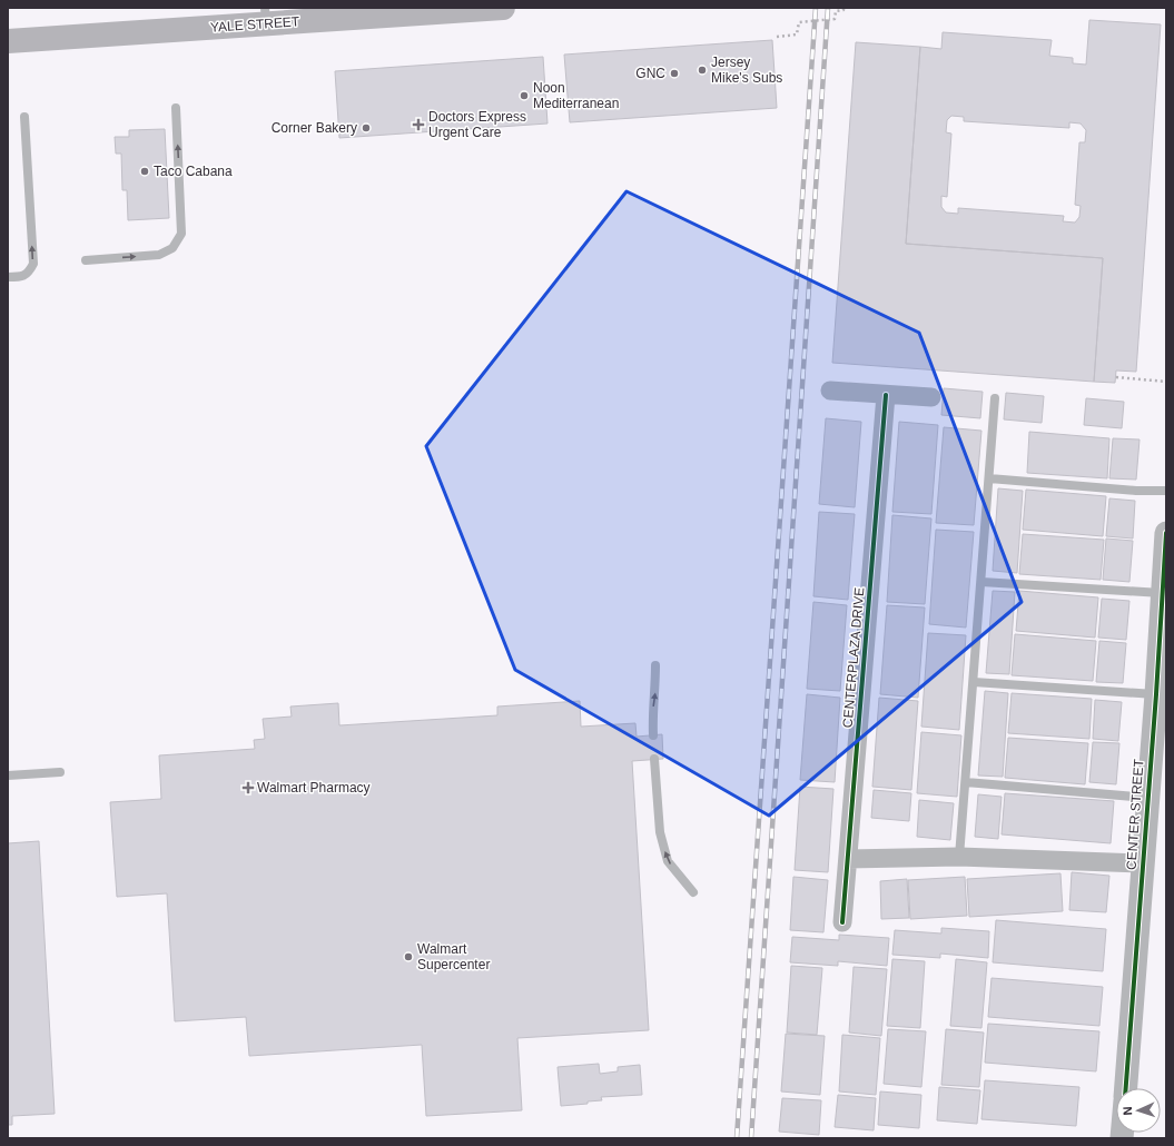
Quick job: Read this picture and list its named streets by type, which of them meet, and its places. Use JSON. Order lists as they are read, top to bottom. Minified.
{"streets":{"main road":["YALE STREET"],"street":["CENTERPLAZA DRIVE","CENTER STREET"]},"places":{"other":["Jersey Mike's Subs","GNC","Noon Mediterranean","Corner Bakery","Taco Cabana","Walmart Supercenter"],"health":["Doctors Express Urgent Care","Walmart Pharmacy"]},"north":"left"}
